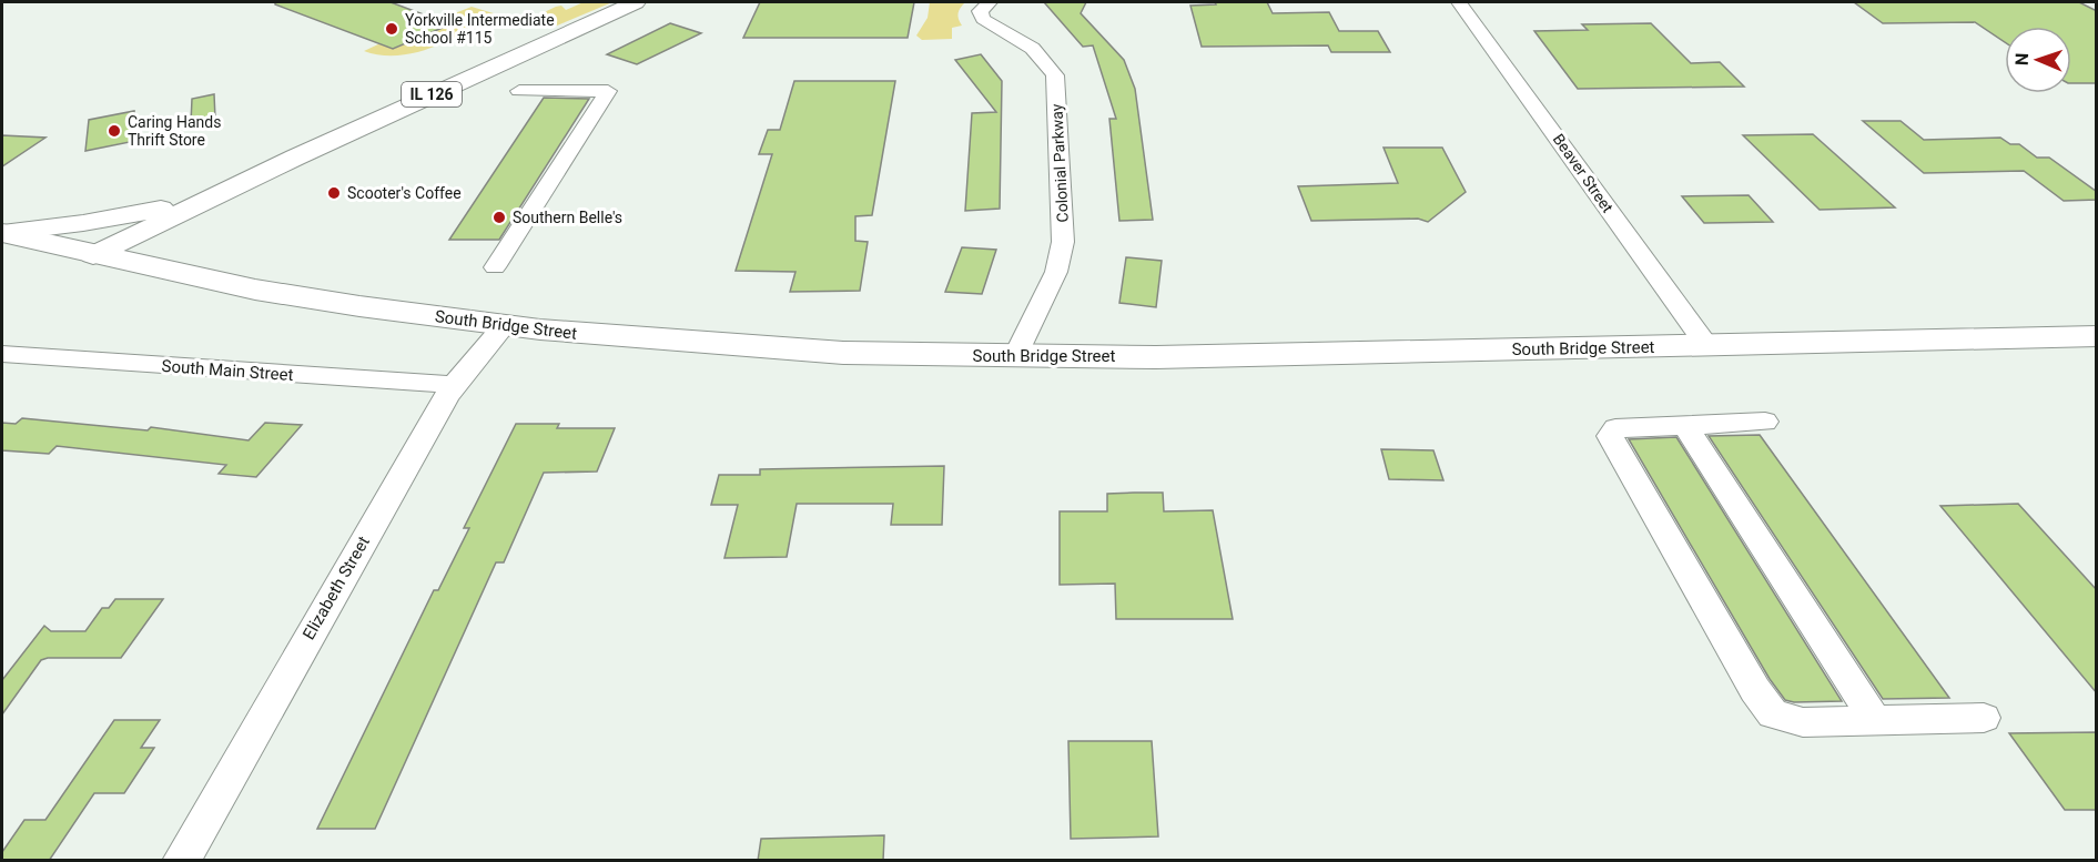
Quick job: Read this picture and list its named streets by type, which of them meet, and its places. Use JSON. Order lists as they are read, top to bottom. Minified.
{"streets":{"highway":["South Bridge Street"],"main road":["IL 126"],"street":["Colonial Parkway","Beaver Street","South Main Street","Elizabeth Street"]},"crossings":[["Colonial Parkway","South Bridge Street"],["Beaver Street","South Bridge Street"],["South Bridge Street","Elizabeth Street"],["South Main Street","Elizabeth Street"]],"places":["Yorkville Intermediate School #115","Caring Hands Thrift Store","Scooter's Coffee","Southern Belle's"],"north":"left"}
